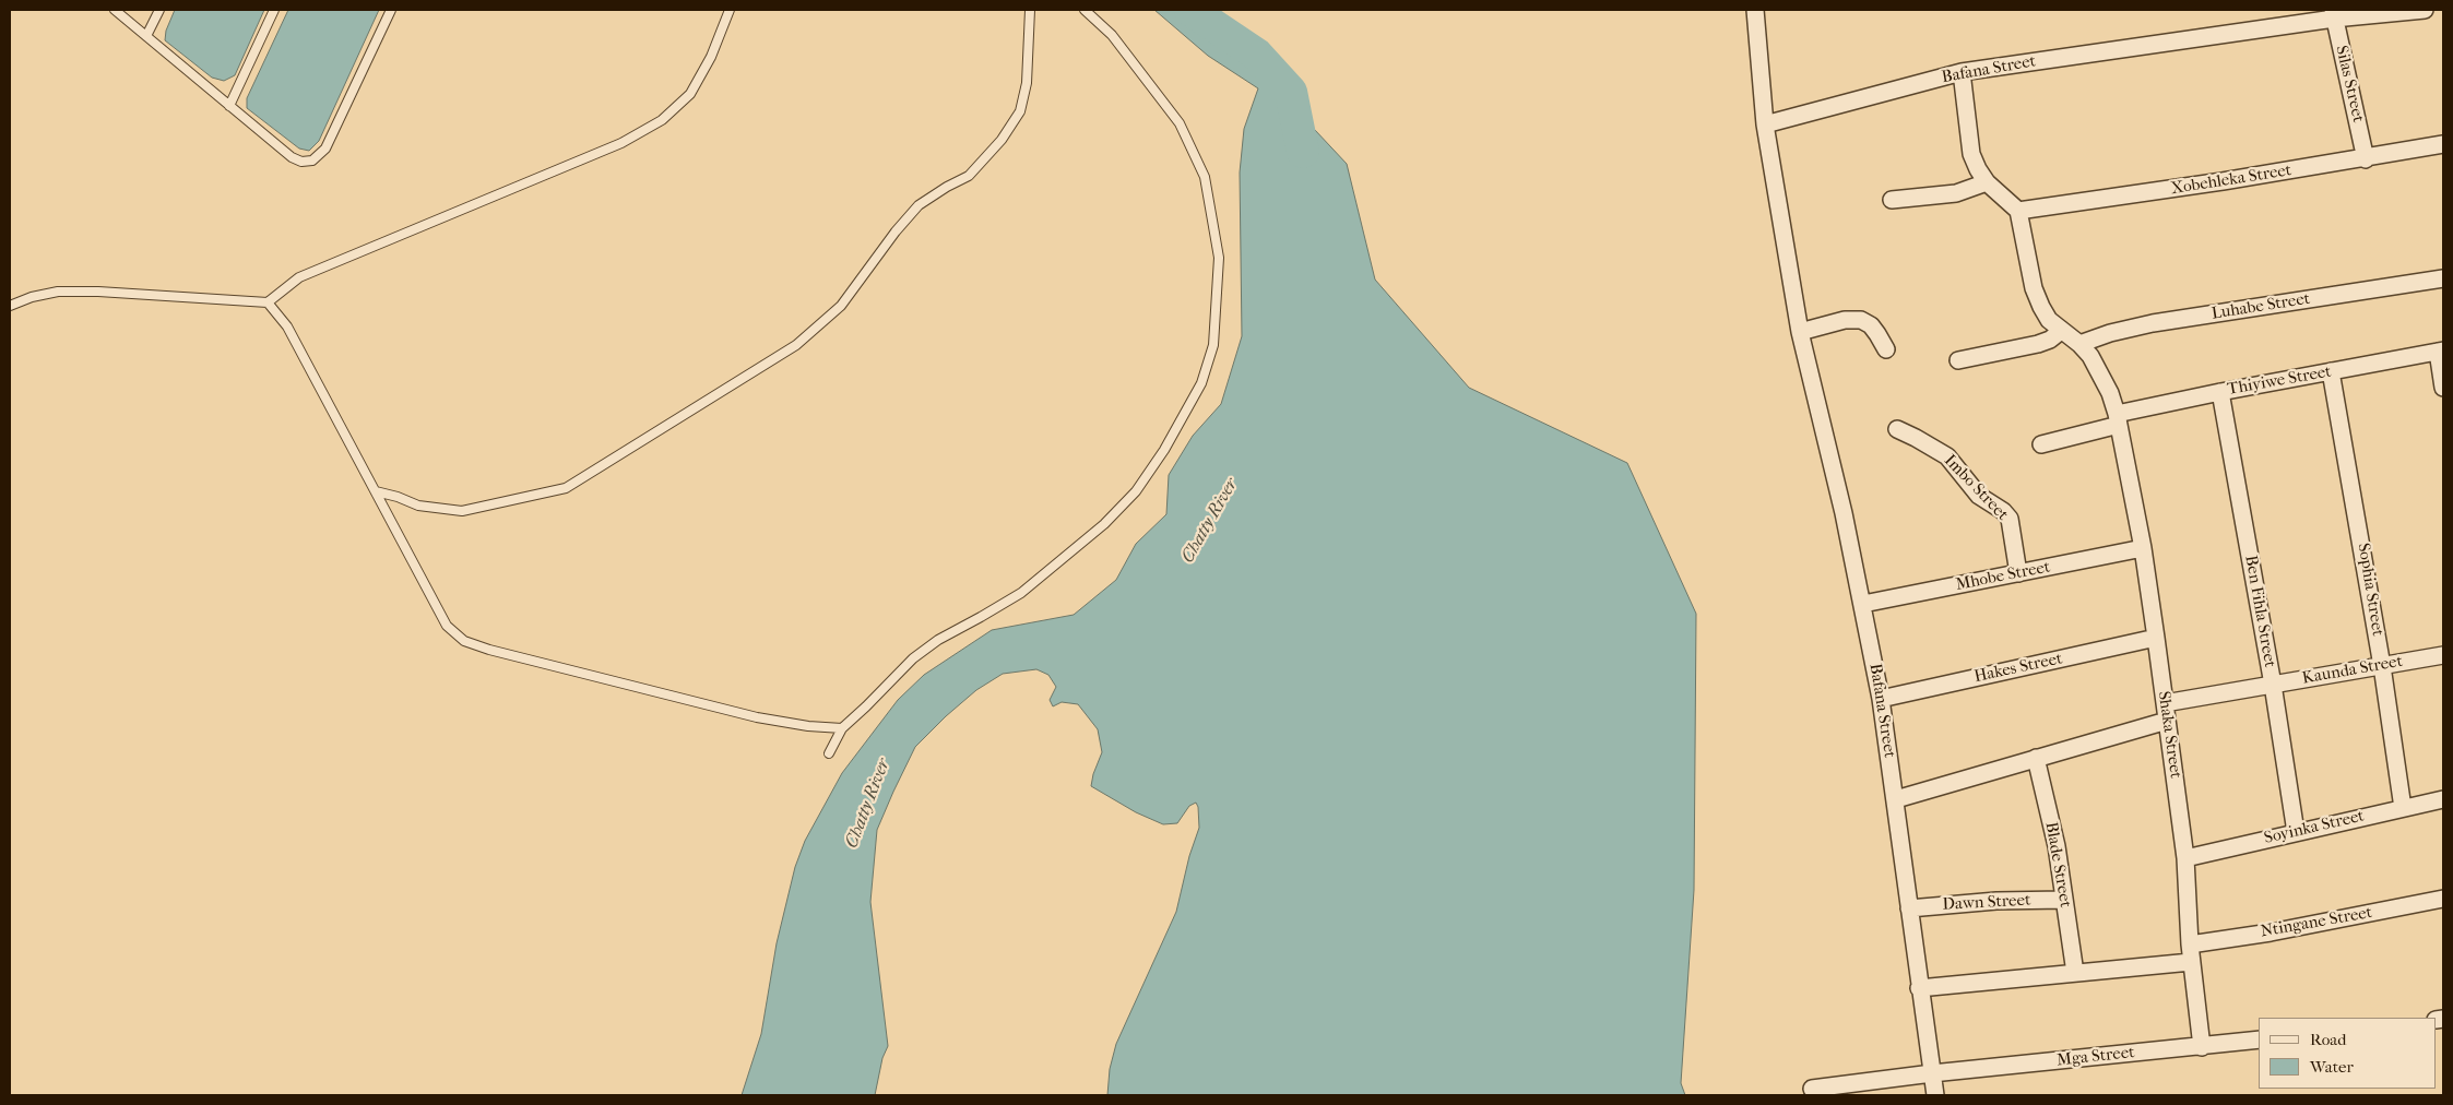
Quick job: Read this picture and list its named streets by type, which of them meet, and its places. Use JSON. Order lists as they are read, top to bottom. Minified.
{"streets":{"street":["Bafana Street","Silas Street","Xobehleka Street","Luhabe Street","Thiyiwe Street","Imbo Street","Mhobe Street","Sophia Street","Ben Fihla Street","Hakes Street","Kaunda Street","Shaka Street","Soyinka Street","Blade Street","Dawn Street","Ntingane Street","Mga Street"]},"crossings":[["Bafana Street","Silas Street"],["Bafana Street","Mhobe Street"],["Bafana Street","Hakes Street"],["Bafana Street","Dawn Street"],["Bafana Street","Mga Street"],["Silas Street","Xobehleka Street"],["Xobehleka Street","Shaka Street"],["Luhabe Street","Shaka Street"],["Thiyiwe Street","Sophia Street"],["Thiyiwe Street","Ben Fihla Street"],["Thiyiwe Street","Shaka Street"],["Imbo Street","Mhobe Street"],["Mhobe Street","Shaka Street"],["Sophia Street","Kaunda Street"],["Sophia Street","Soyinka Street"],["Ben Fihla Street","Kaunda Street"],["Ben Fihla Street","Soyinka Street"],["Hakes Street","Shaka Street"],["Kaunda Street","Shaka Street"],["Shaka Street","Soyinka Street"],["Shaka Street","Ntingane Street"],["Shaka Street","Mga Street"],["Blade Street","Dawn Street"]],"water":["Chatty River"],"legend":["Road","Water"]}
